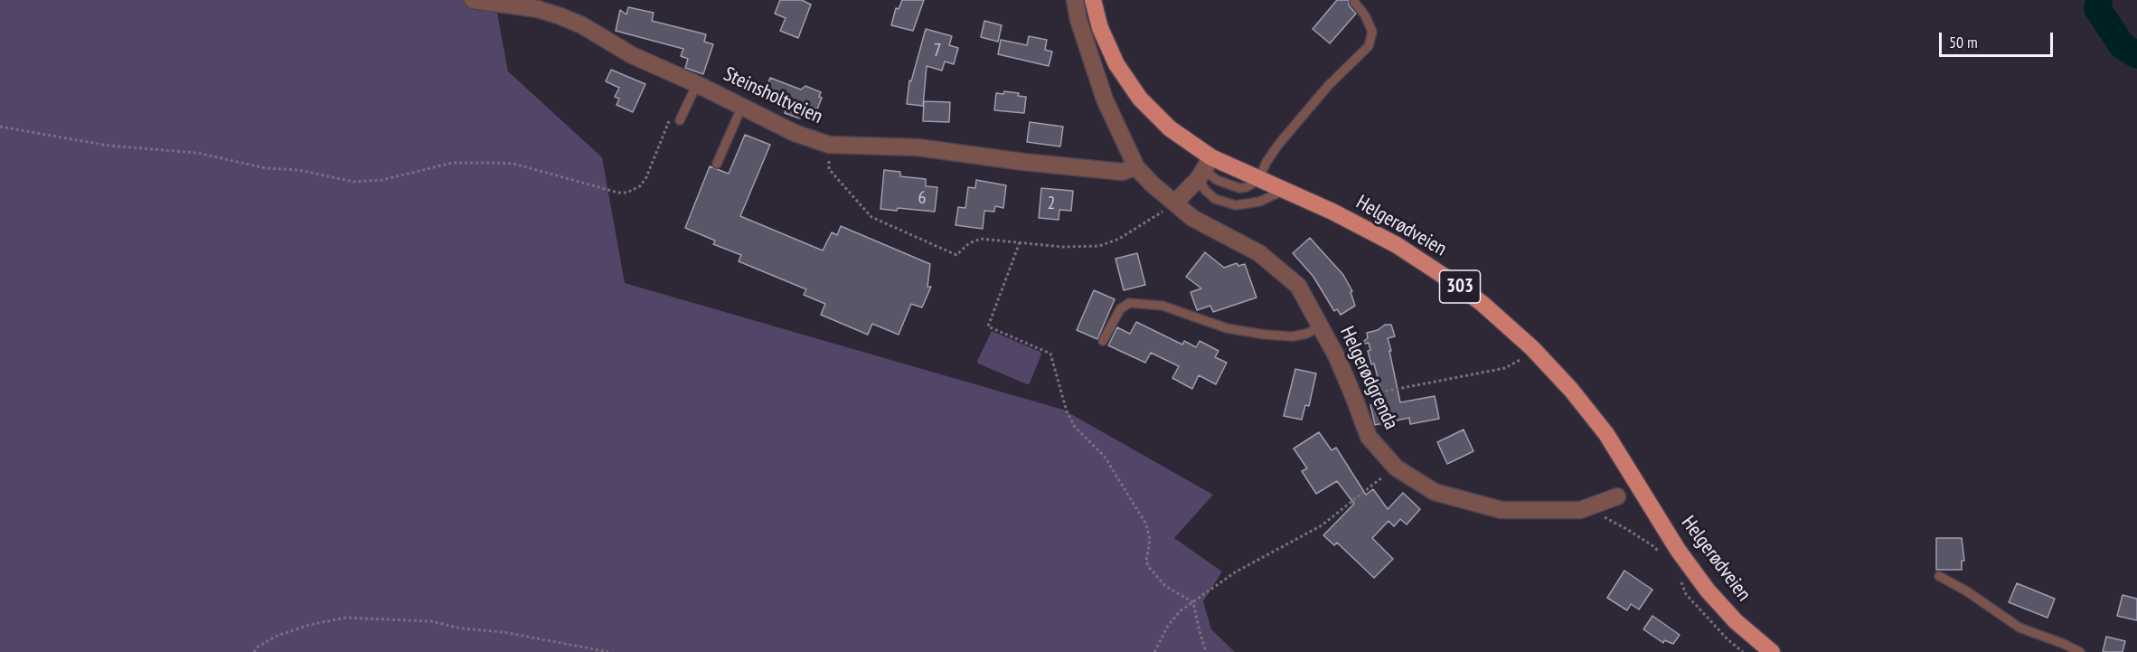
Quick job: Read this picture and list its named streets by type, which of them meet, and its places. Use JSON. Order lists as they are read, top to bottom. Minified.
{"streets":{"main road":["Helgerødveien","303"],"street":["Steinsholtveien","Helgerødgrenda"]},"crossings":[["Steinsholtveien","Helgerødgrenda"]],"house_numbers":["7","6","2"],"scale_bar":"50 m"}
